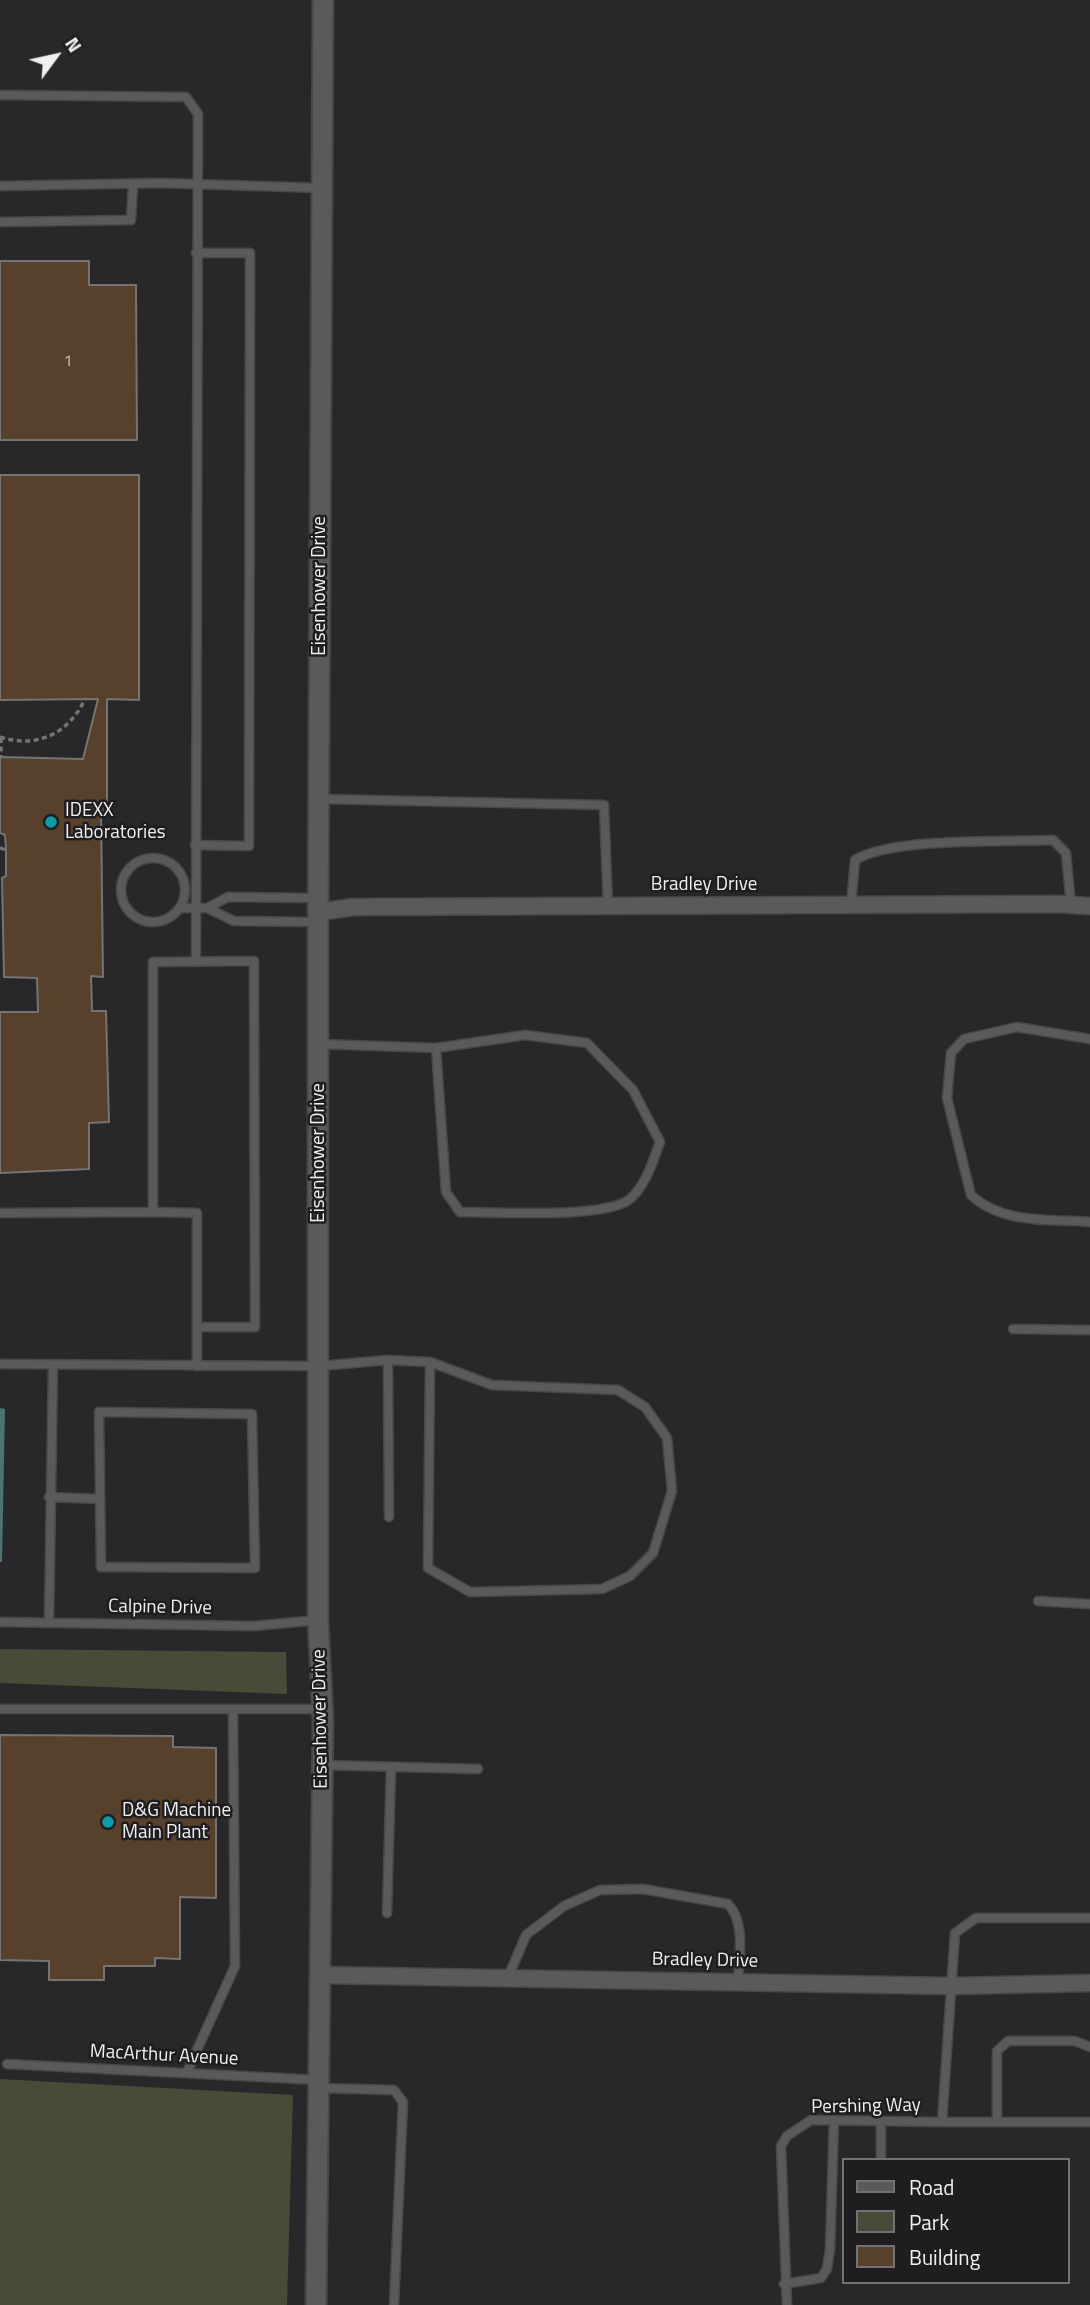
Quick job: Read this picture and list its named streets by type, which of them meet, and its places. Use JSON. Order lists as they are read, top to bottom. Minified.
{"streets":{"street":["Eisenhower Drive","Bradley Drive"],"lane":["Calpine Drive","MacArthur Avenue","Pershing Way"]},"crossings":[["Eisenhower Drive","Bradley Drive"],["Eisenhower Drive","Calpine Drive"],["Eisenhower Drive","MacArthur Avenue"],["Bradley Drive","Pershing Way"]],"places":["IDEXX Laboratories","D&G Machine Main Plant"],"house_numbers":["1"],"legend":["Road","Park","Building"],"north":"top right"}
